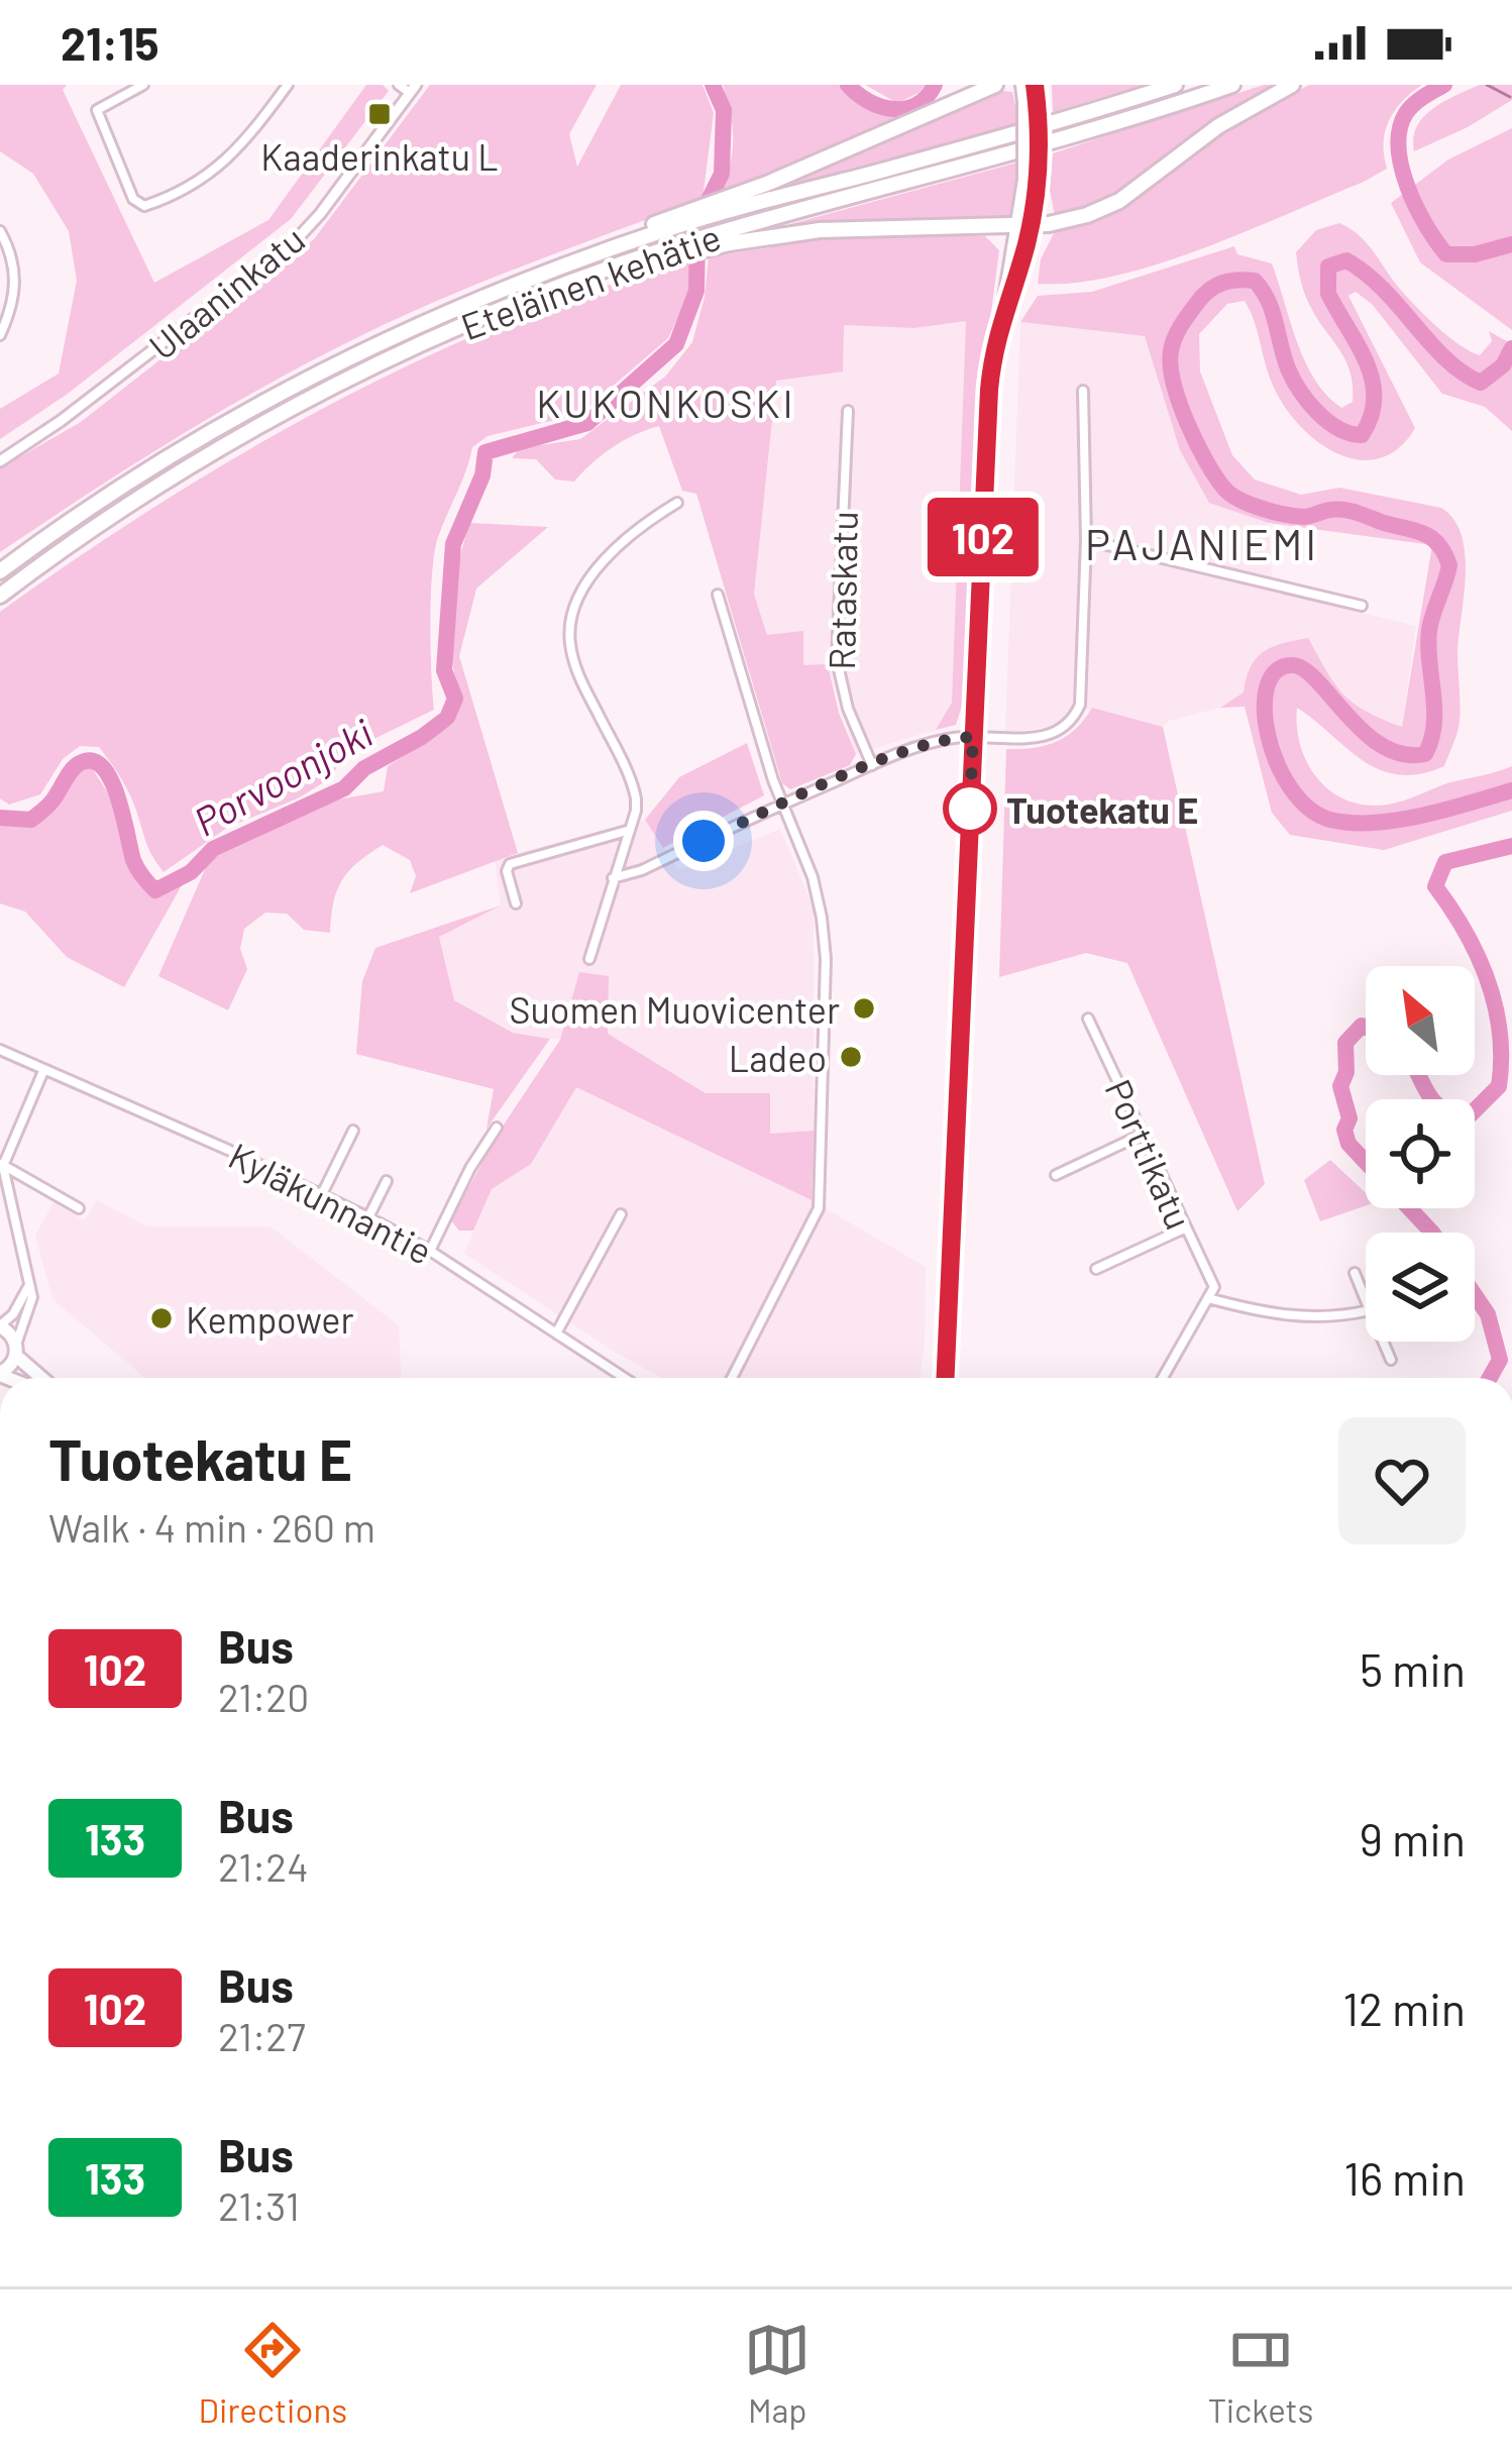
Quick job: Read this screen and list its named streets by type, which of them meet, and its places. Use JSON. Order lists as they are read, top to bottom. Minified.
{"streets":{"highway":["Eteläinen kehätie"],"street":["Ulaaninkatu","Rataskatu","Porttikatu","Kyläkunnantie"]},"districts":["KUKONKOSKI","PAJANIEMI"],"water":["Porvoonjoki"],"places":{"transit":["Kaaderinkatu L"],"other":["Tuotekatu E","Suomen Muovicenter","Ladeo","Kempower"]},"lines":["bus line 102"],"north":"top left","page":{"status":"21:15","on_map":"102","heading":["Tuotekatu E","Walk · 4 min · 260 m"],"list":[{"mark":"102","name":"Bus","note":"21:20","value":"5 min"},{"mark":"133","name":"Bus","note":"21:24","value":"9 min"},{"mark":"102","name":"Bus","note":"21:27","value":"12 min"},{"mark":"133","name":"Bus","note":"21:31","value":"16 min"}],"tabs":["Directions","Map","Tickets"]}}
